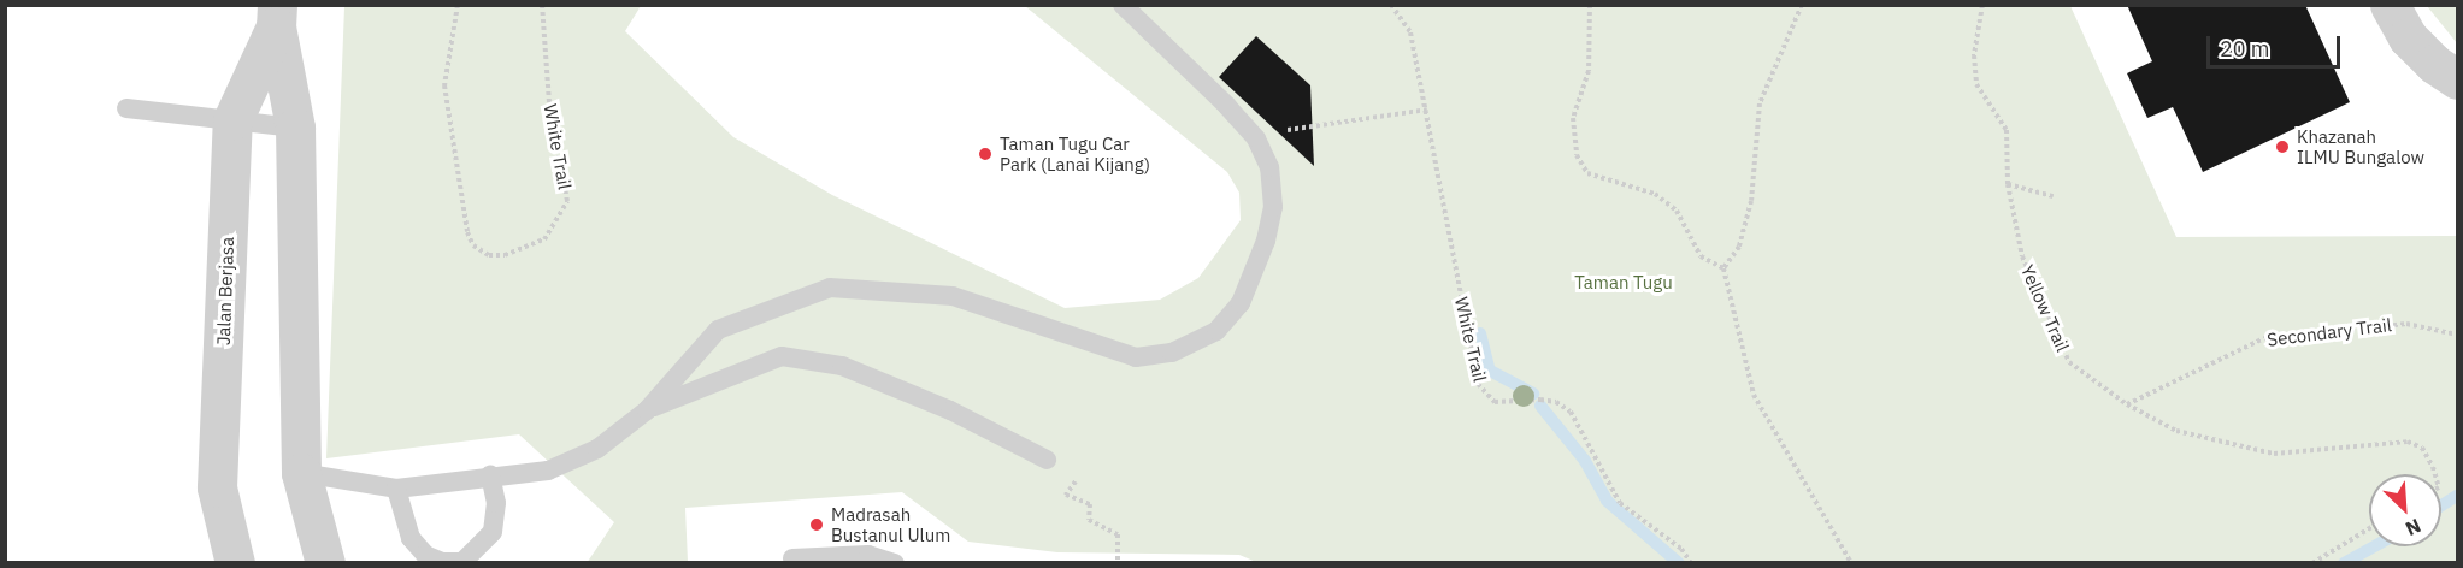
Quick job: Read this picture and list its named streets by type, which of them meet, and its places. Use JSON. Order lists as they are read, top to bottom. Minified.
{"streets":{"street":["Jalan Berjasa"],"path":["White Trail","Yellow Trail","Secondary Trail"]},"crossings":[["Yellow Trail","Secondary Trail"]],"parks":["Taman Tugu"],"places":["Khazanah ILMU Bungalow","Taman Tugu Car Park (Lanai Kijang)","Madrasah Bustanul Ulum"],"scale_bar":"20 m","north":"bottom right"}
